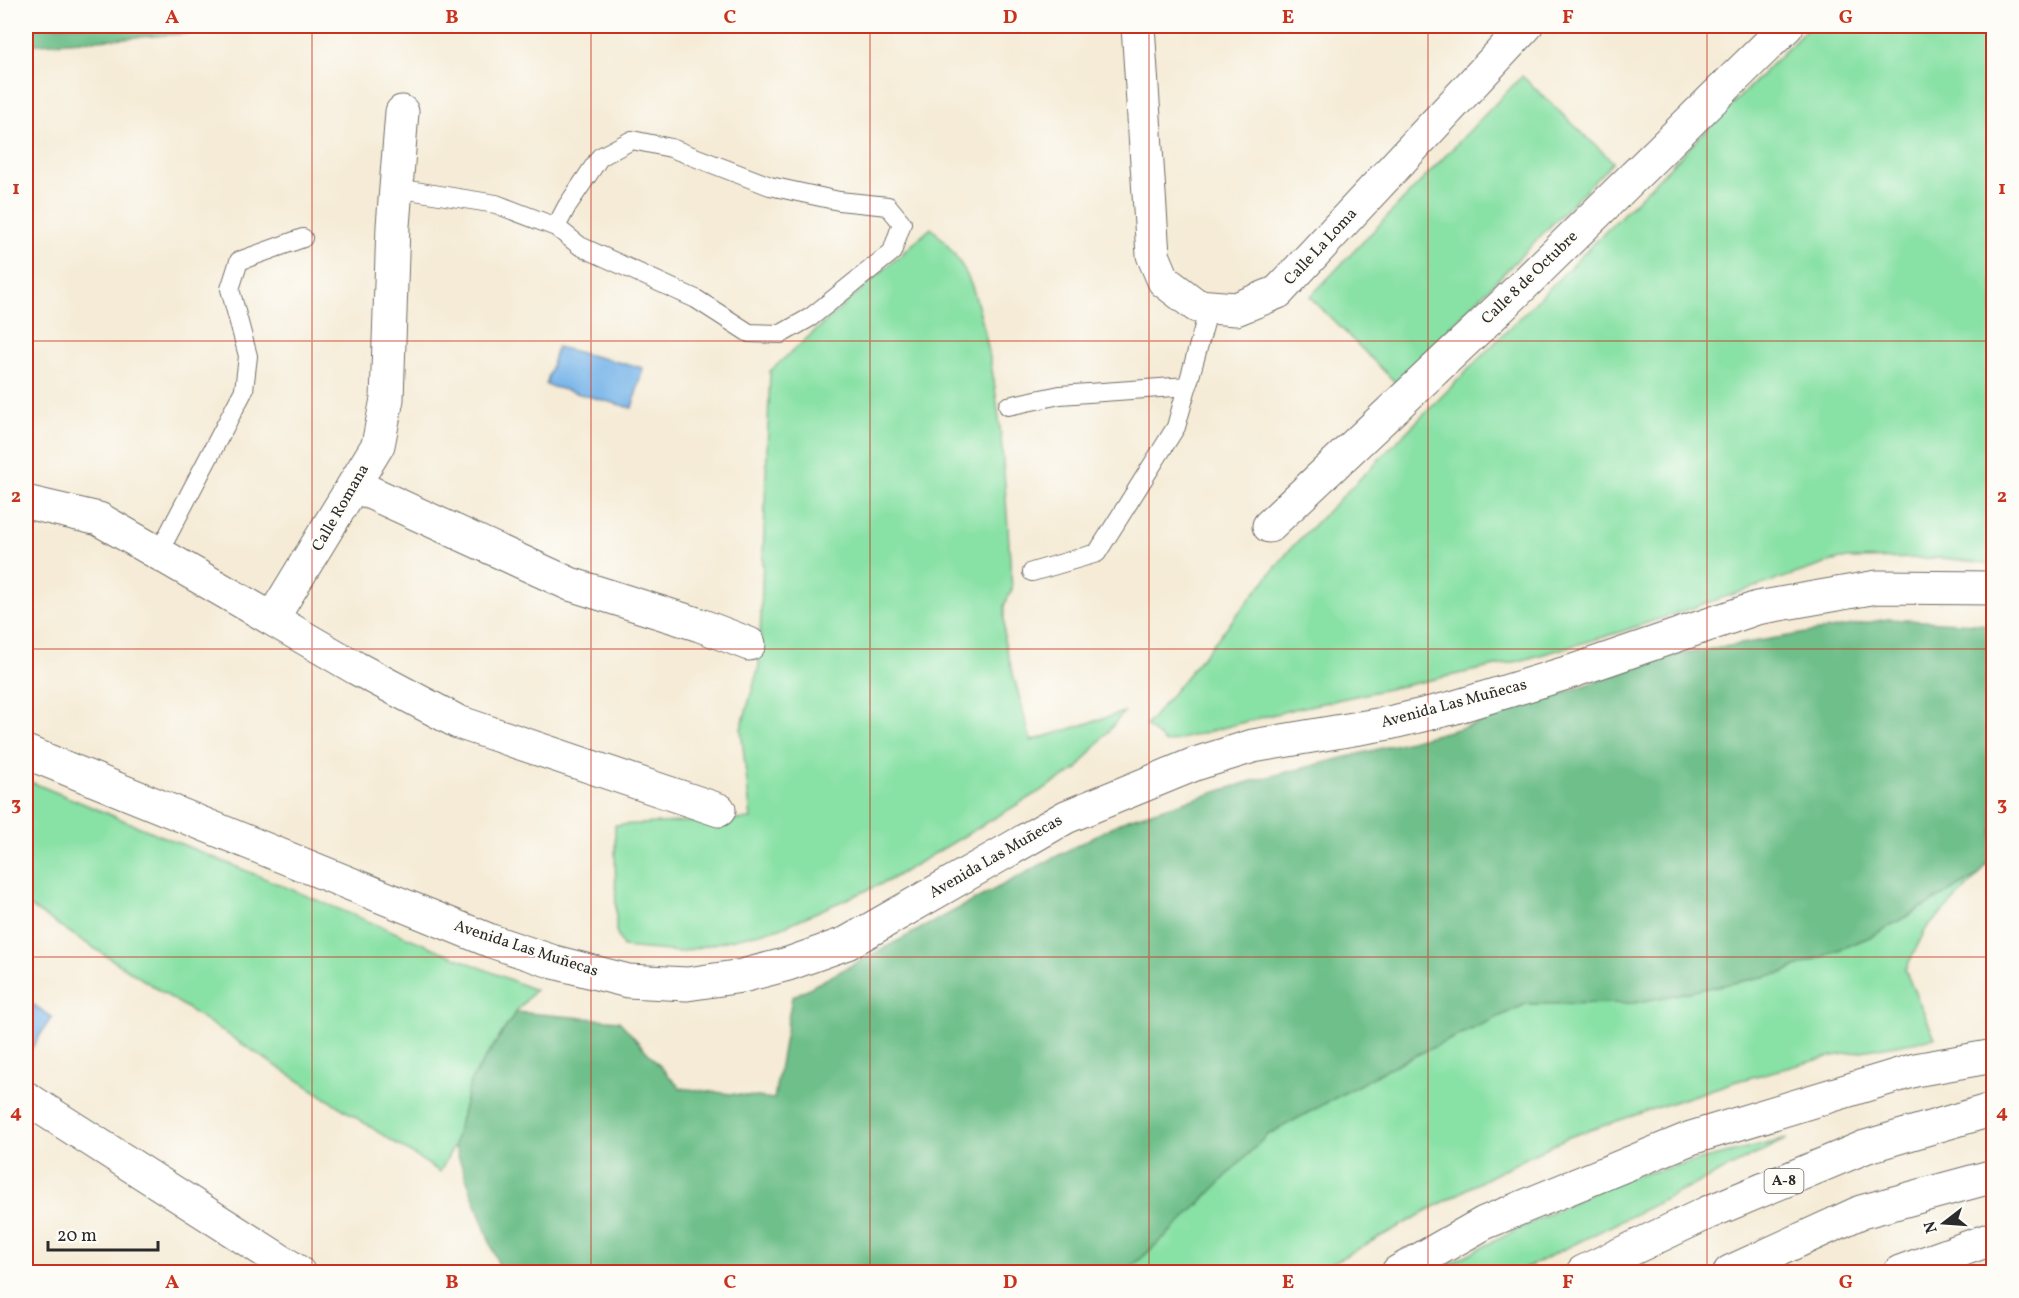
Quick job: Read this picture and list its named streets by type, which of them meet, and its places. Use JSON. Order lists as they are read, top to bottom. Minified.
{"streets":{"main road":["Calle La Loma","Calle 8 de Octubre","Calle Romana","Avenida Las Muñecas","A-8"]},"scale_bar":"20 m","north":"left","grid":{"columns":["A","B","C","D","E","F","G"],"rows":["1","2","3","4"]}}
